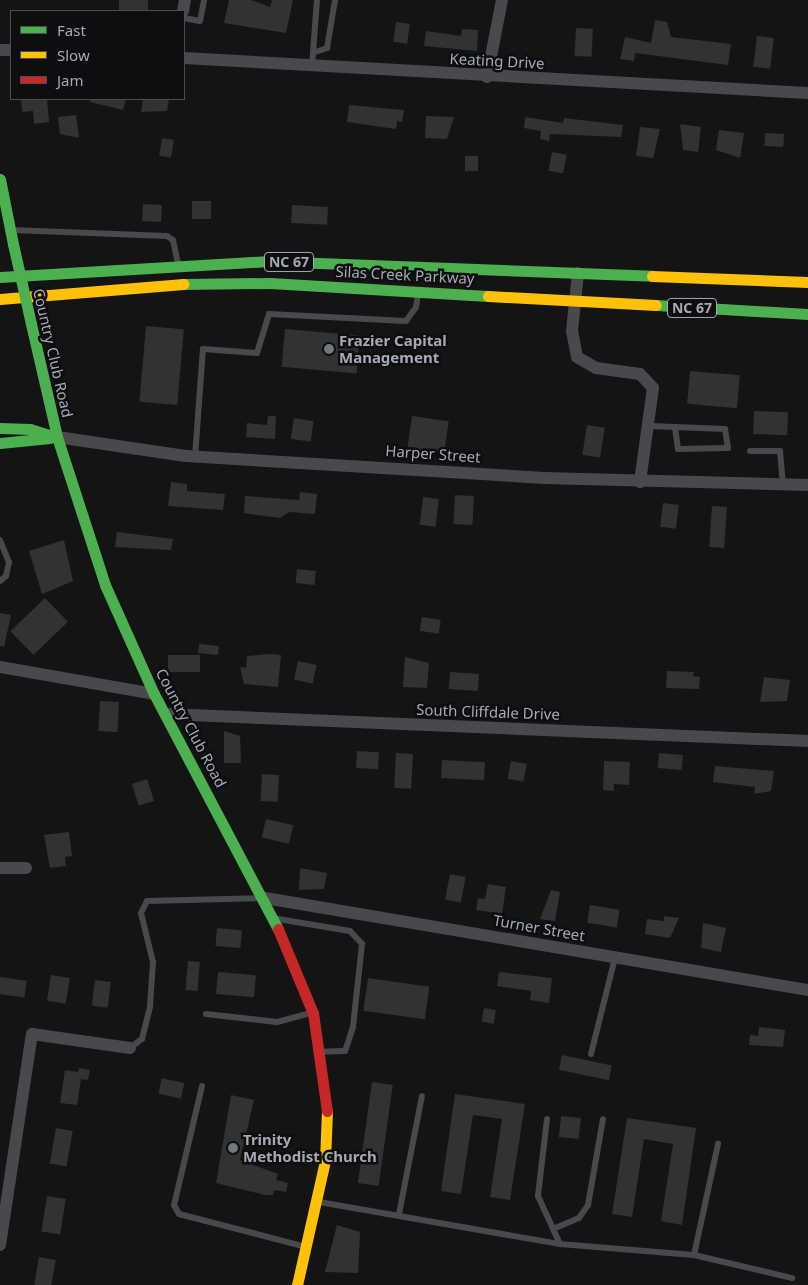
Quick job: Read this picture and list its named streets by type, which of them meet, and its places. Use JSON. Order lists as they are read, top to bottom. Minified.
{"streets":{"main road":["NC 67","Silas Creek Parkway","Country Club Road"],"street":["Keating Drive","Harper Street","South Cliffdale Drive","Turner Street"]},"crossings":[["Country Club Road","Harper Street"],["Country Club Road","South Cliffdale Drive"],["Country Club Road","Turner Street"]],"places":["Frazier Capital Management","Trinity Methodist Church"],"legend":["Fast","Slow","Jam"]}
